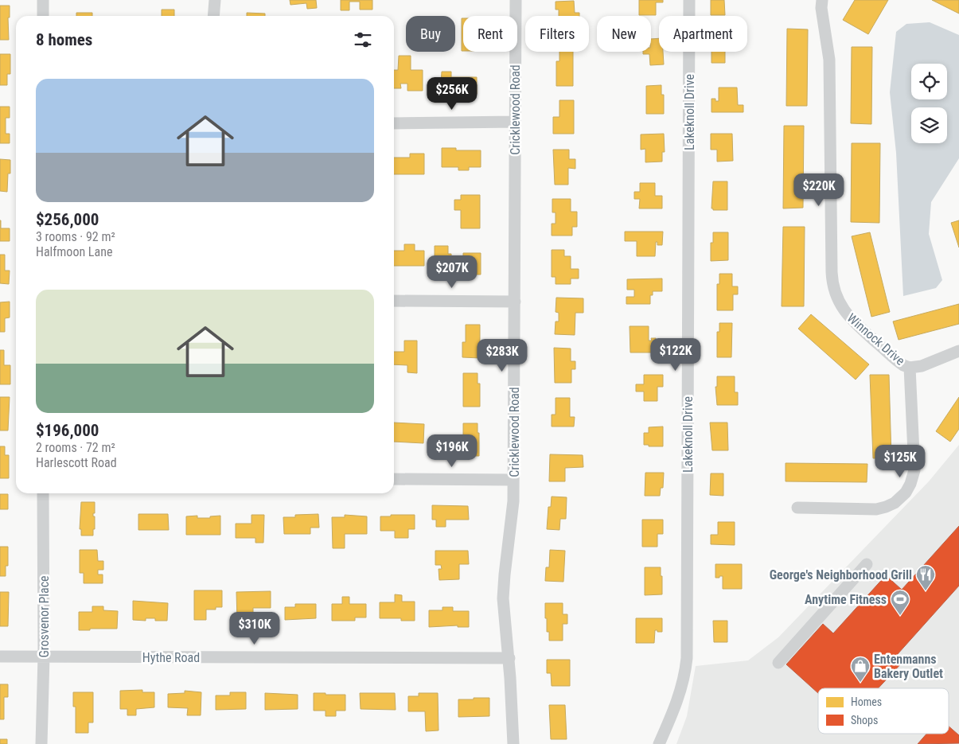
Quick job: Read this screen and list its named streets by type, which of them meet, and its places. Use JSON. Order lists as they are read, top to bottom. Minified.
{"streets":{"street":["Cricklewood Road","Lakeknoll Drive","Winnock Drive","Grosvenor Place","Hythe Road"]},"crossings":[["Cricklewood Road","Hythe Road"],["Grosvenor Place","Hythe Road"]],"places":{"restaurant":["George's Neighborhood Grill"],"sports":["Anytime Fitness"],"shop":["Entenmanns Bakery Outlet"]},"legend":["Homes","Shops"],"page":{"chip":["Buy","Rent","Filters","New","Apartment"],"heading":"8 homes","list":[{"name":"$256,000","note":"3 rooms · 92 m² · Halfmoon Lane"},{"name":"$196,000","note":"2 rooms · 72 m² · Harlescott Road"}],"price":["$256K","$220K","$207K","$122K","$283K","$196K","$125K","$310K"]}}
